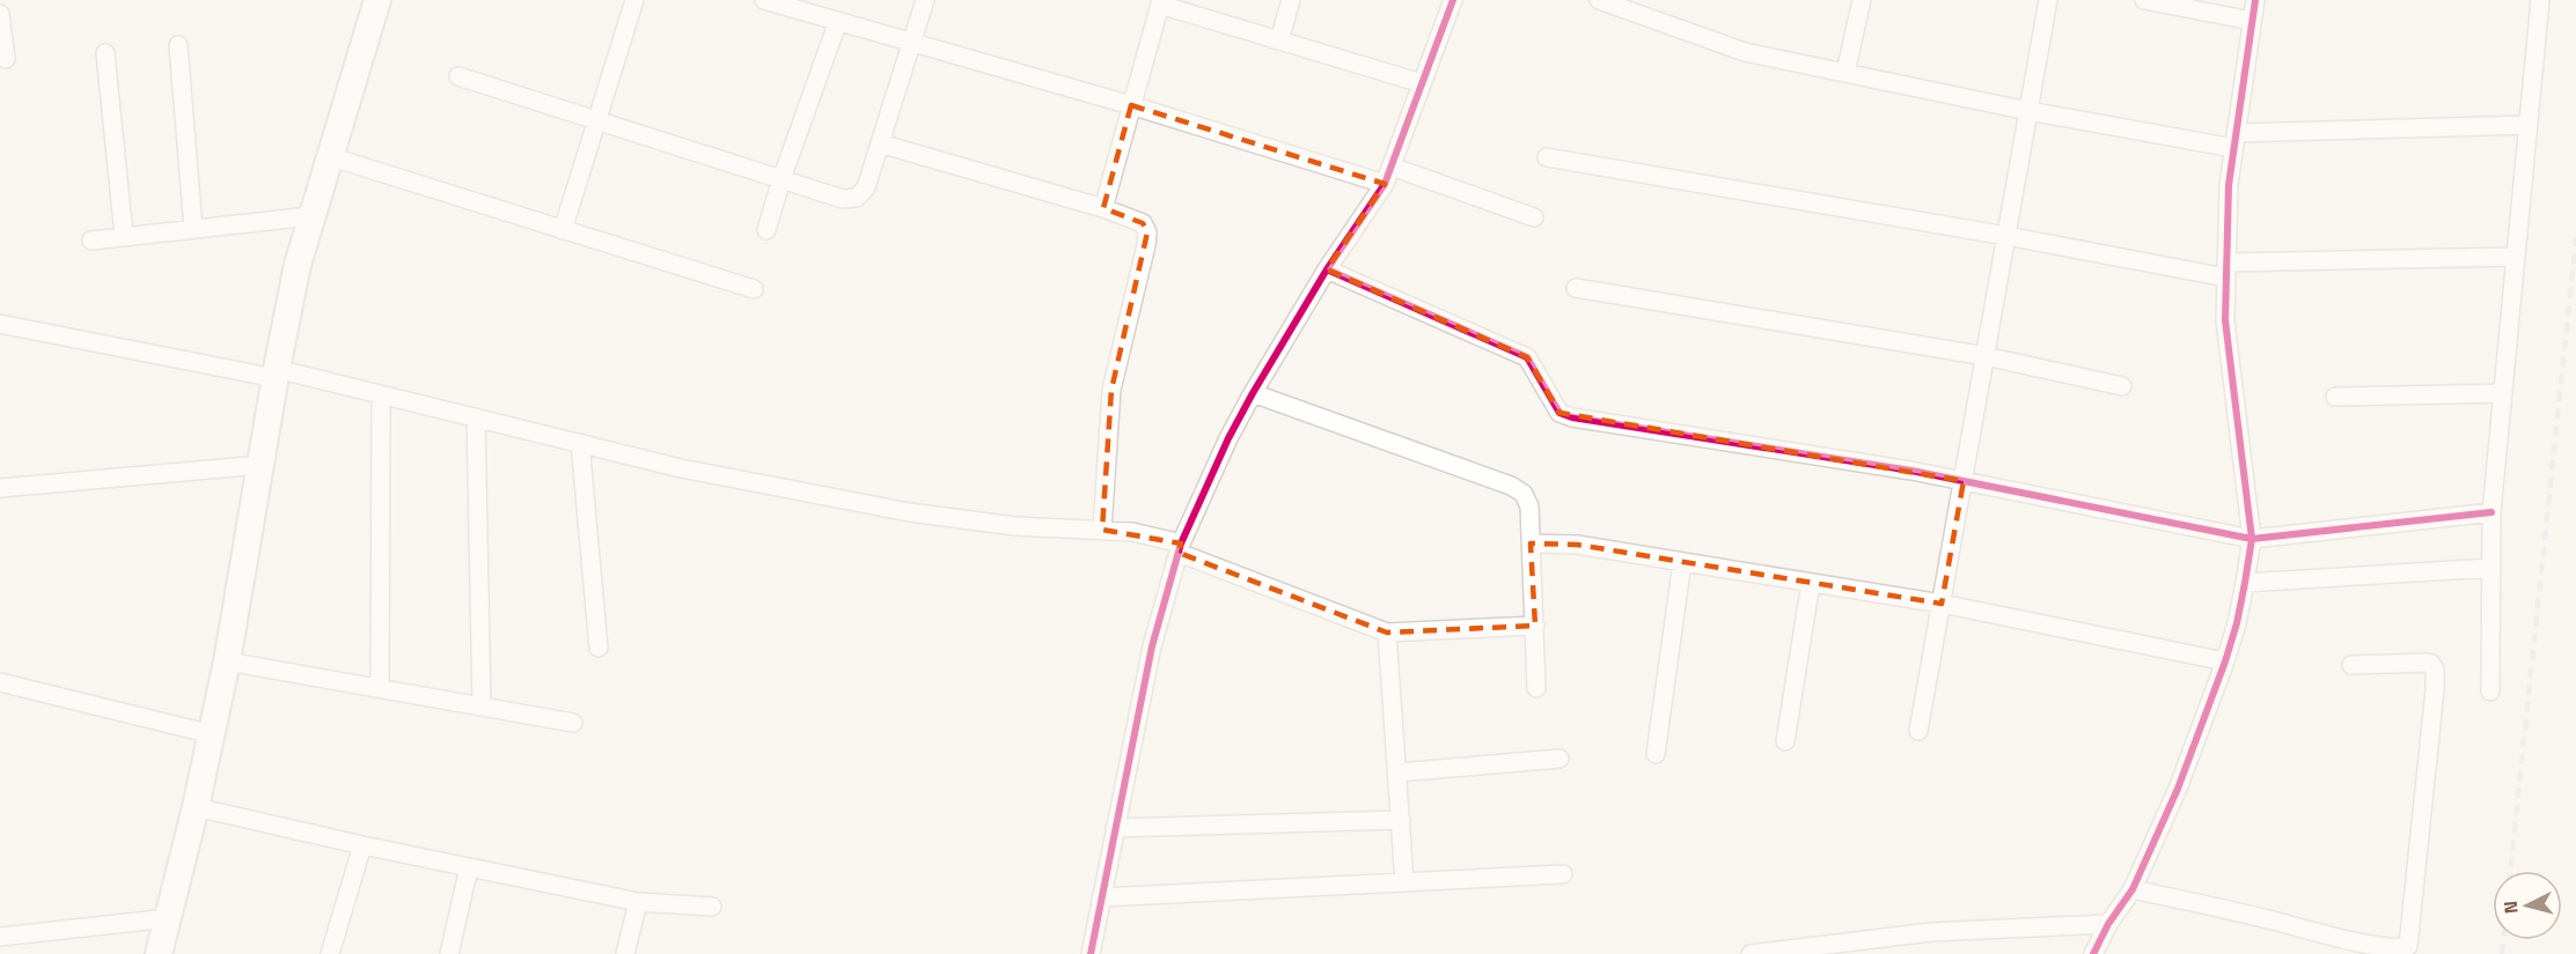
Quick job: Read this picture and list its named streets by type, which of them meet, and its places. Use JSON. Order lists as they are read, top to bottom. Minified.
{"north":"left"}
